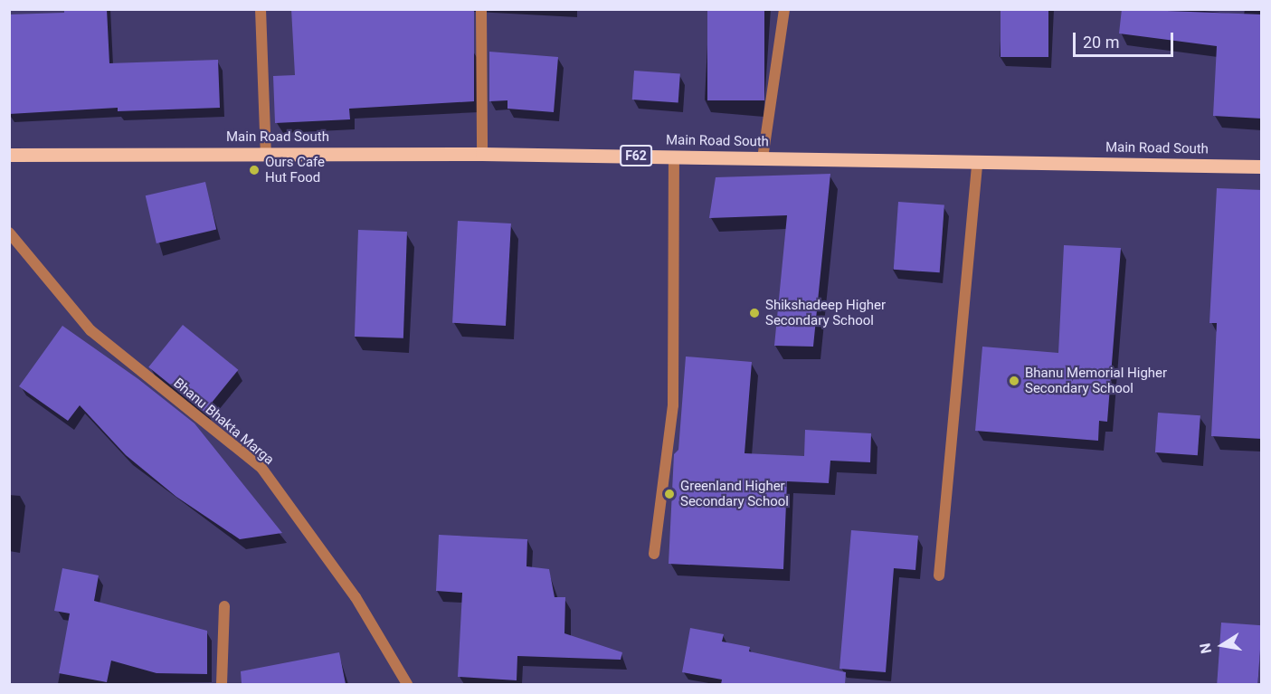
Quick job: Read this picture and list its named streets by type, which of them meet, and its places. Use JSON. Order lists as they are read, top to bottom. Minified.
{"streets":{"main road":["Main Road South","F62"],"street":["Bhanu Bhakta Marga"]},"places":["Ours Cafe Hut Food","Shikshadeep Higher Secondary School","Bhanu Memorial Higher Secondary School","Greenland Higher Secondary School"],"scale_bar":"20 m","north":"left"}
